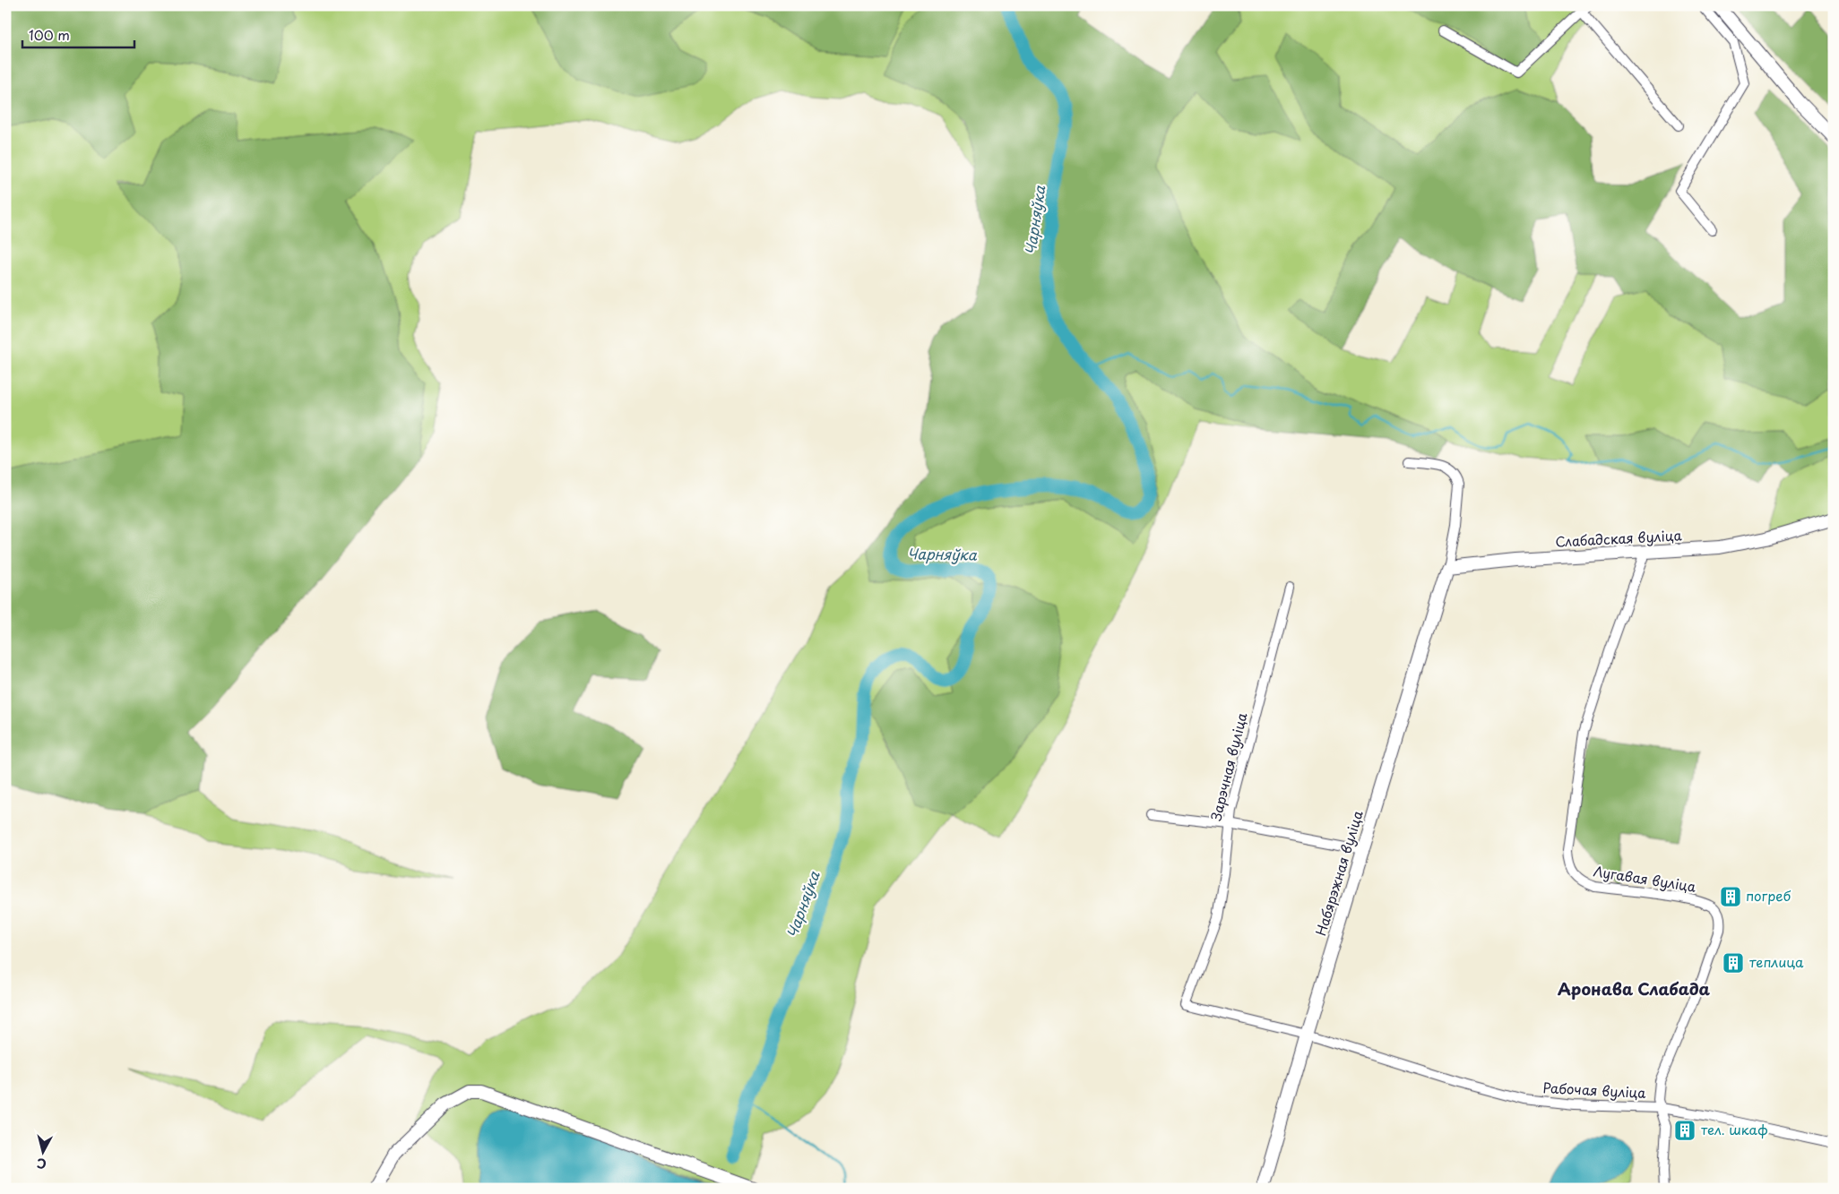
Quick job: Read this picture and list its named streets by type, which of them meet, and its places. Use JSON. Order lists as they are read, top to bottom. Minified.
{"streets":{"street":["Слабадская вуліца","Зарэчная вуліца","Набярэжная вуліца","Лугавая вуліца","Рабочая вуліца"]},"crossings":[["Слабадская вуліца","Набярэжная вуліца"],["Слабадская вуліца","Лугавая вуліца"],["Зарэчная вуліца","Рабочая вуліца"],["Набярэжная вуліца","Рабочая вуліца"],["Лугавая вуліца","Рабочая вуліца"]],"districts":["Аронава Слабада"],"water":["Чарняўка"],"places":{"building":["погреб","теплица","тел. шкаф"]},"scale_bar":"100 m","north":"bottom"}
